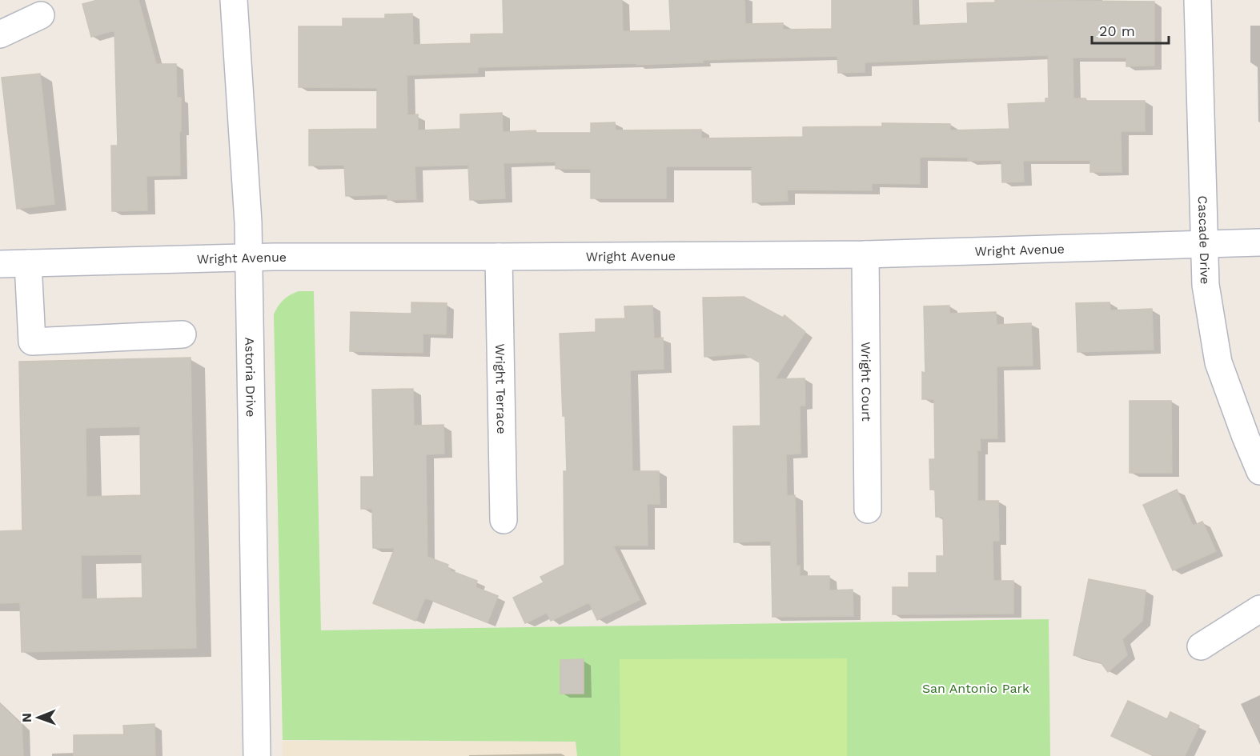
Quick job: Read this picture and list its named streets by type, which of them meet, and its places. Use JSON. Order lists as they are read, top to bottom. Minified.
{"streets":{"street":["Cascade Drive","Wright Avenue","Astoria Drive","Wright Court","Wright Terrace"]},"crossings":[["Cascade Drive","Wright Avenue"],["Wright Avenue","Astoria Drive"],["Wright Avenue","Wright Court"],["Wright Avenue","Wright Terrace"]],"parks":["San Antonio Park"],"scale_bar":"20 m","north":"left"}
